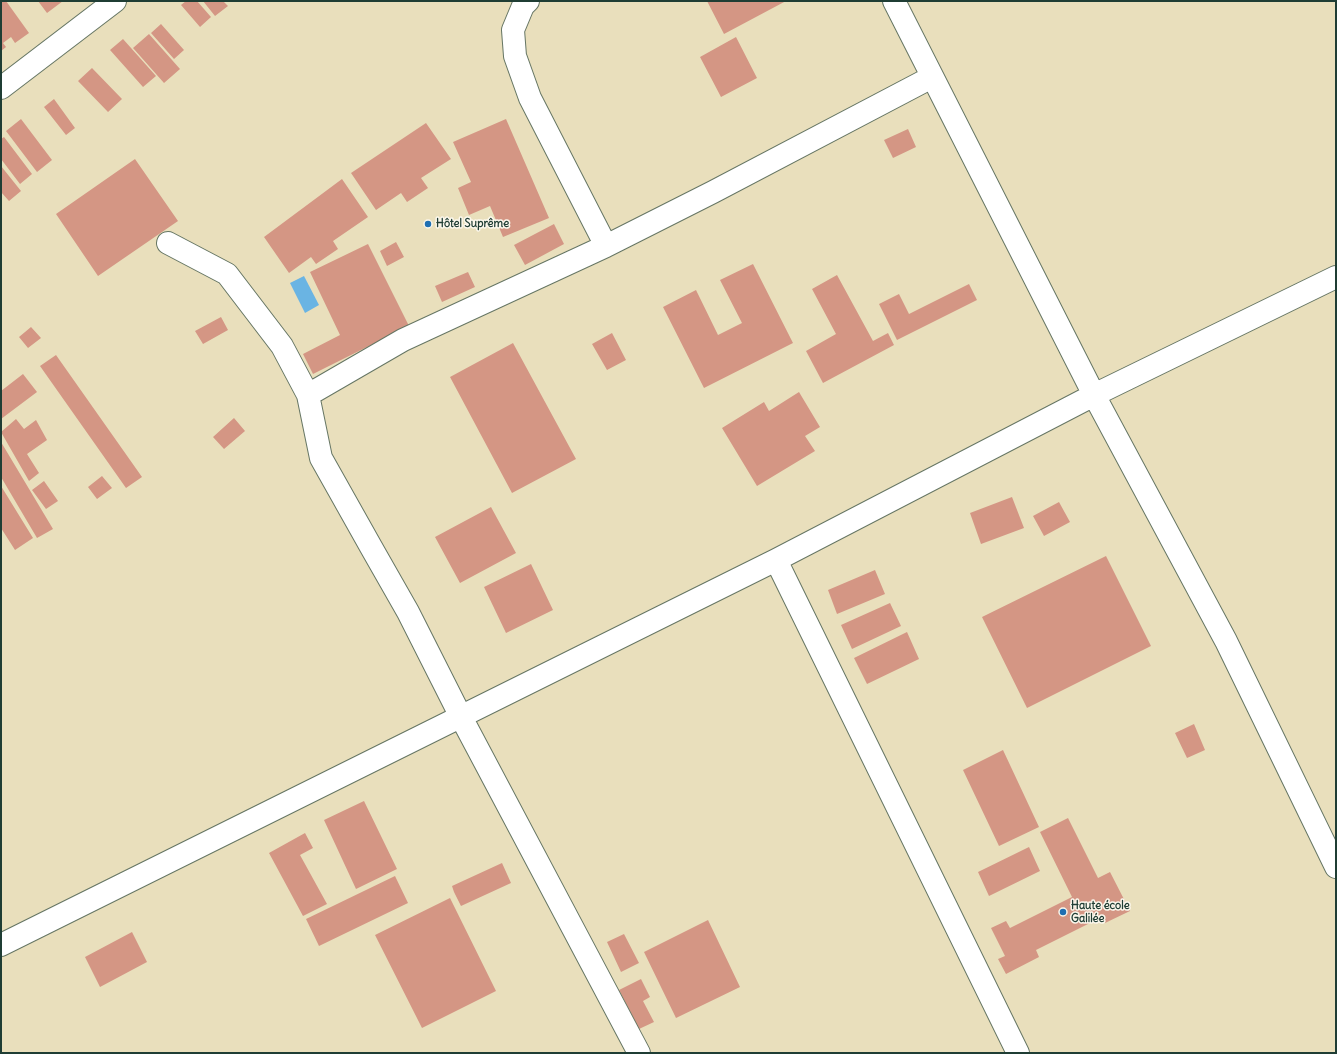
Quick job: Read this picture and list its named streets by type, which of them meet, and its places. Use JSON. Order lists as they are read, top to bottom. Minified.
{"places":["Hôtel Suprême","Haute école Galilée"]}
